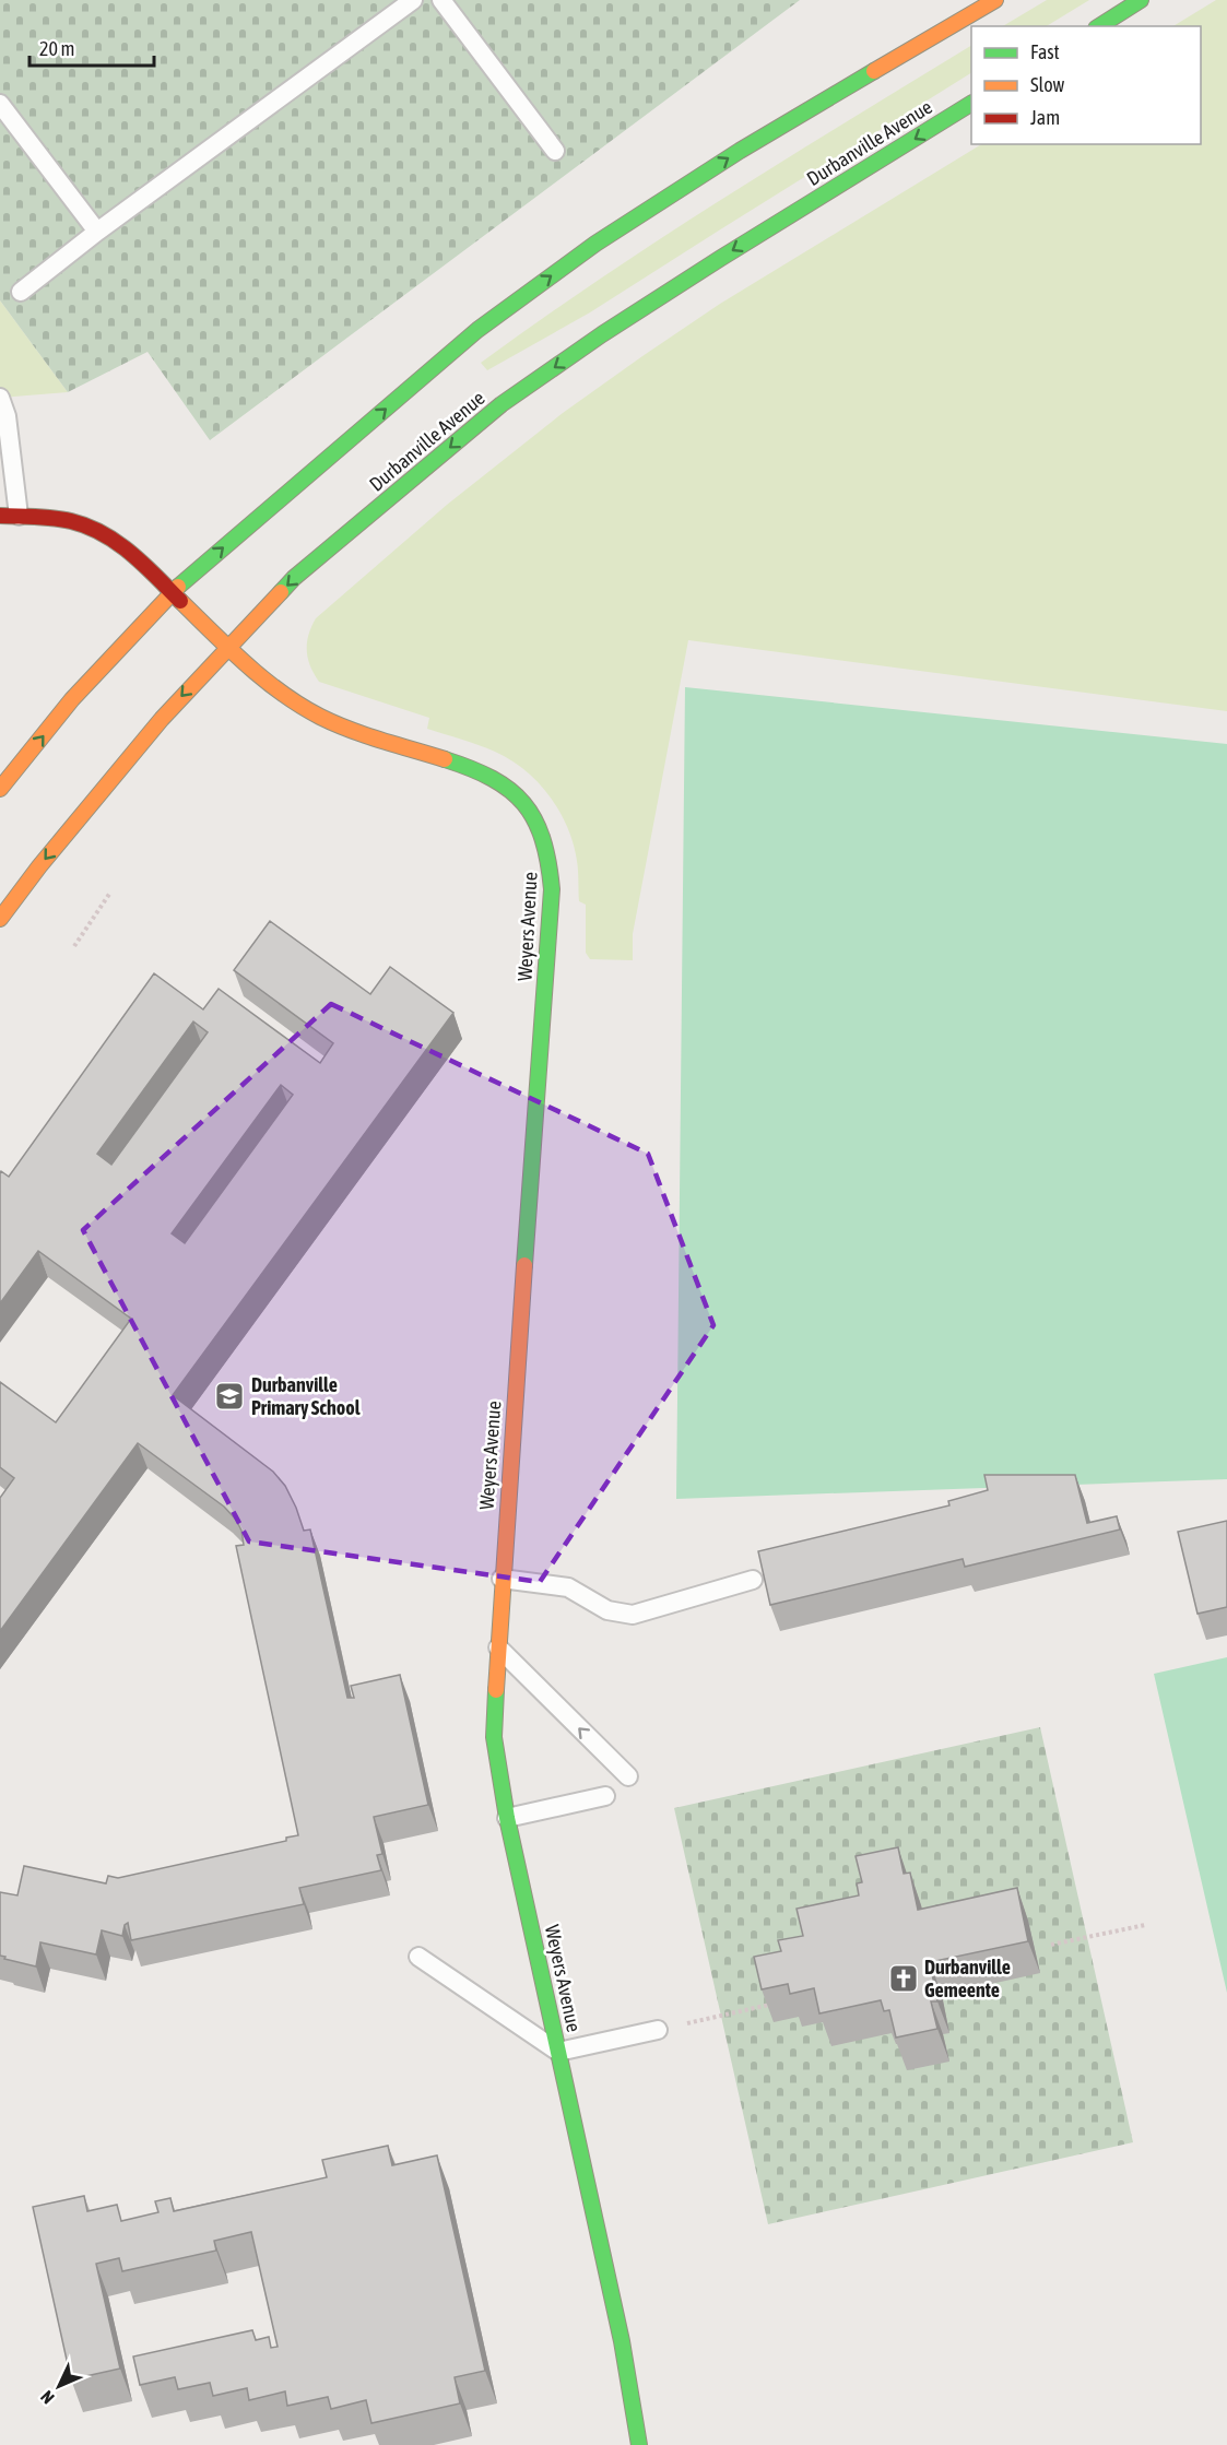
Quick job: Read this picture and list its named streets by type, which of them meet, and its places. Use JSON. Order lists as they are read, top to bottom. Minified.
{"streets":{"main road":["Durbanville Avenue","Weyers Avenue"]},"crossings":[["Durbanville Avenue","Weyers Avenue"]],"places":{"school or university":["Durbanville Primary School"],"church":["Durbanville Gemeente"]},"legend":["Fast","Slow","Jam"],"scale_bar":"20 m","north":"bottom left"}
